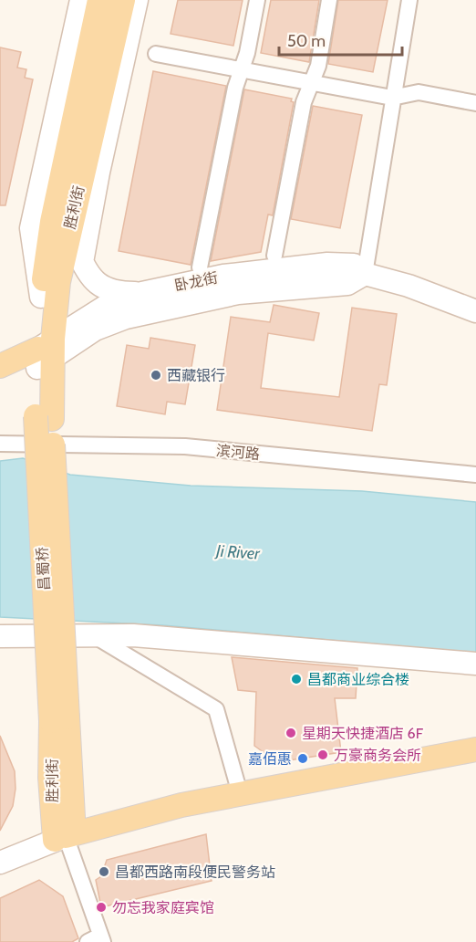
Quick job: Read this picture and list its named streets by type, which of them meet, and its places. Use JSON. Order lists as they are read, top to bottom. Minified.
{"streets":{"main road":["胜利街","卧龙街","昌蜀桥"],"street":["滨河路"]},"crossings":[["胜利街","卧龙街"],["胜利街","昌蜀桥"]],"water":["Ji River"],"places":["西藏银行","昌都商业综合楼","星期天快捷酒店 6F","万豪商务会所","嘉佰惠","昌都西路南段便民警务站","勿忘我家庭宾馆"],"scale_bar":"50 m"}
